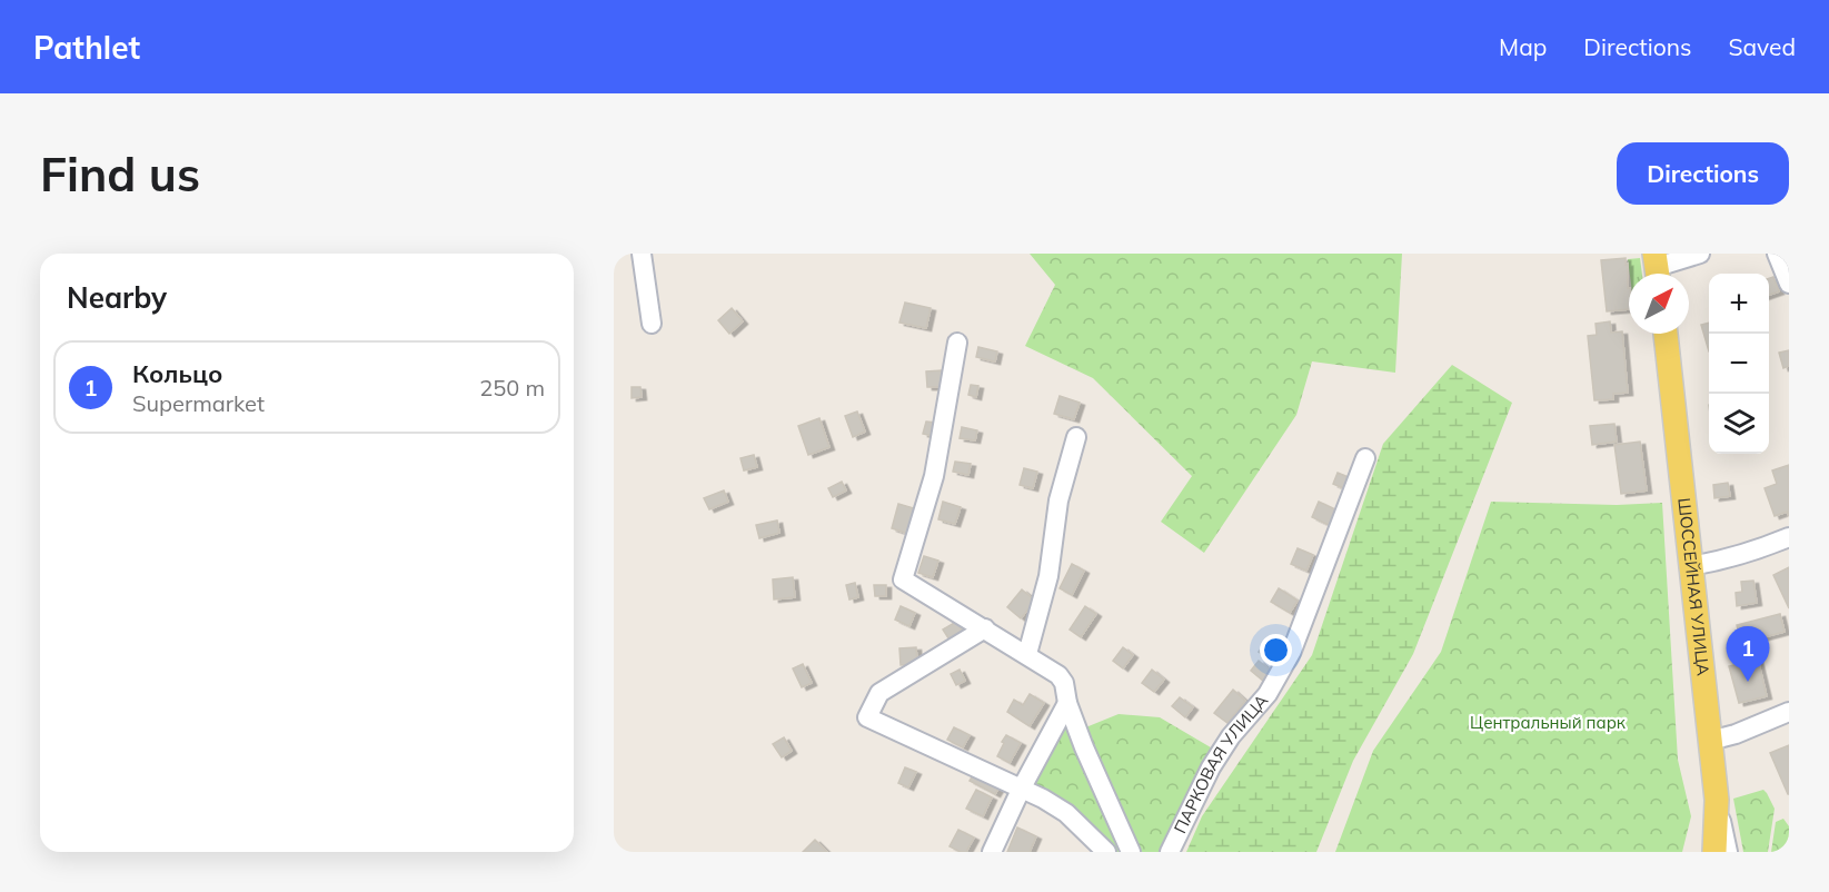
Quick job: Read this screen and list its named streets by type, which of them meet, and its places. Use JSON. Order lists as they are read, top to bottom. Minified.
{"streets":{"main road":["ШОССЕЙНАЯ УЛИЦА"],"street":["ПАРКОВАЯ УЛИЦА"]},"parks":["Центральный парк"],"north":"top right","page":{"header":"Pathlet","nav":["Map","Directions","Saved"],"buttons":"Directions","title":"Find us","heading":"Nearby","map_buttons":["+","−"],"list":[{"mark":"1","name":"Кольцо","note":"Supermarket","value":"250 m"}],"pins":"1"}}
